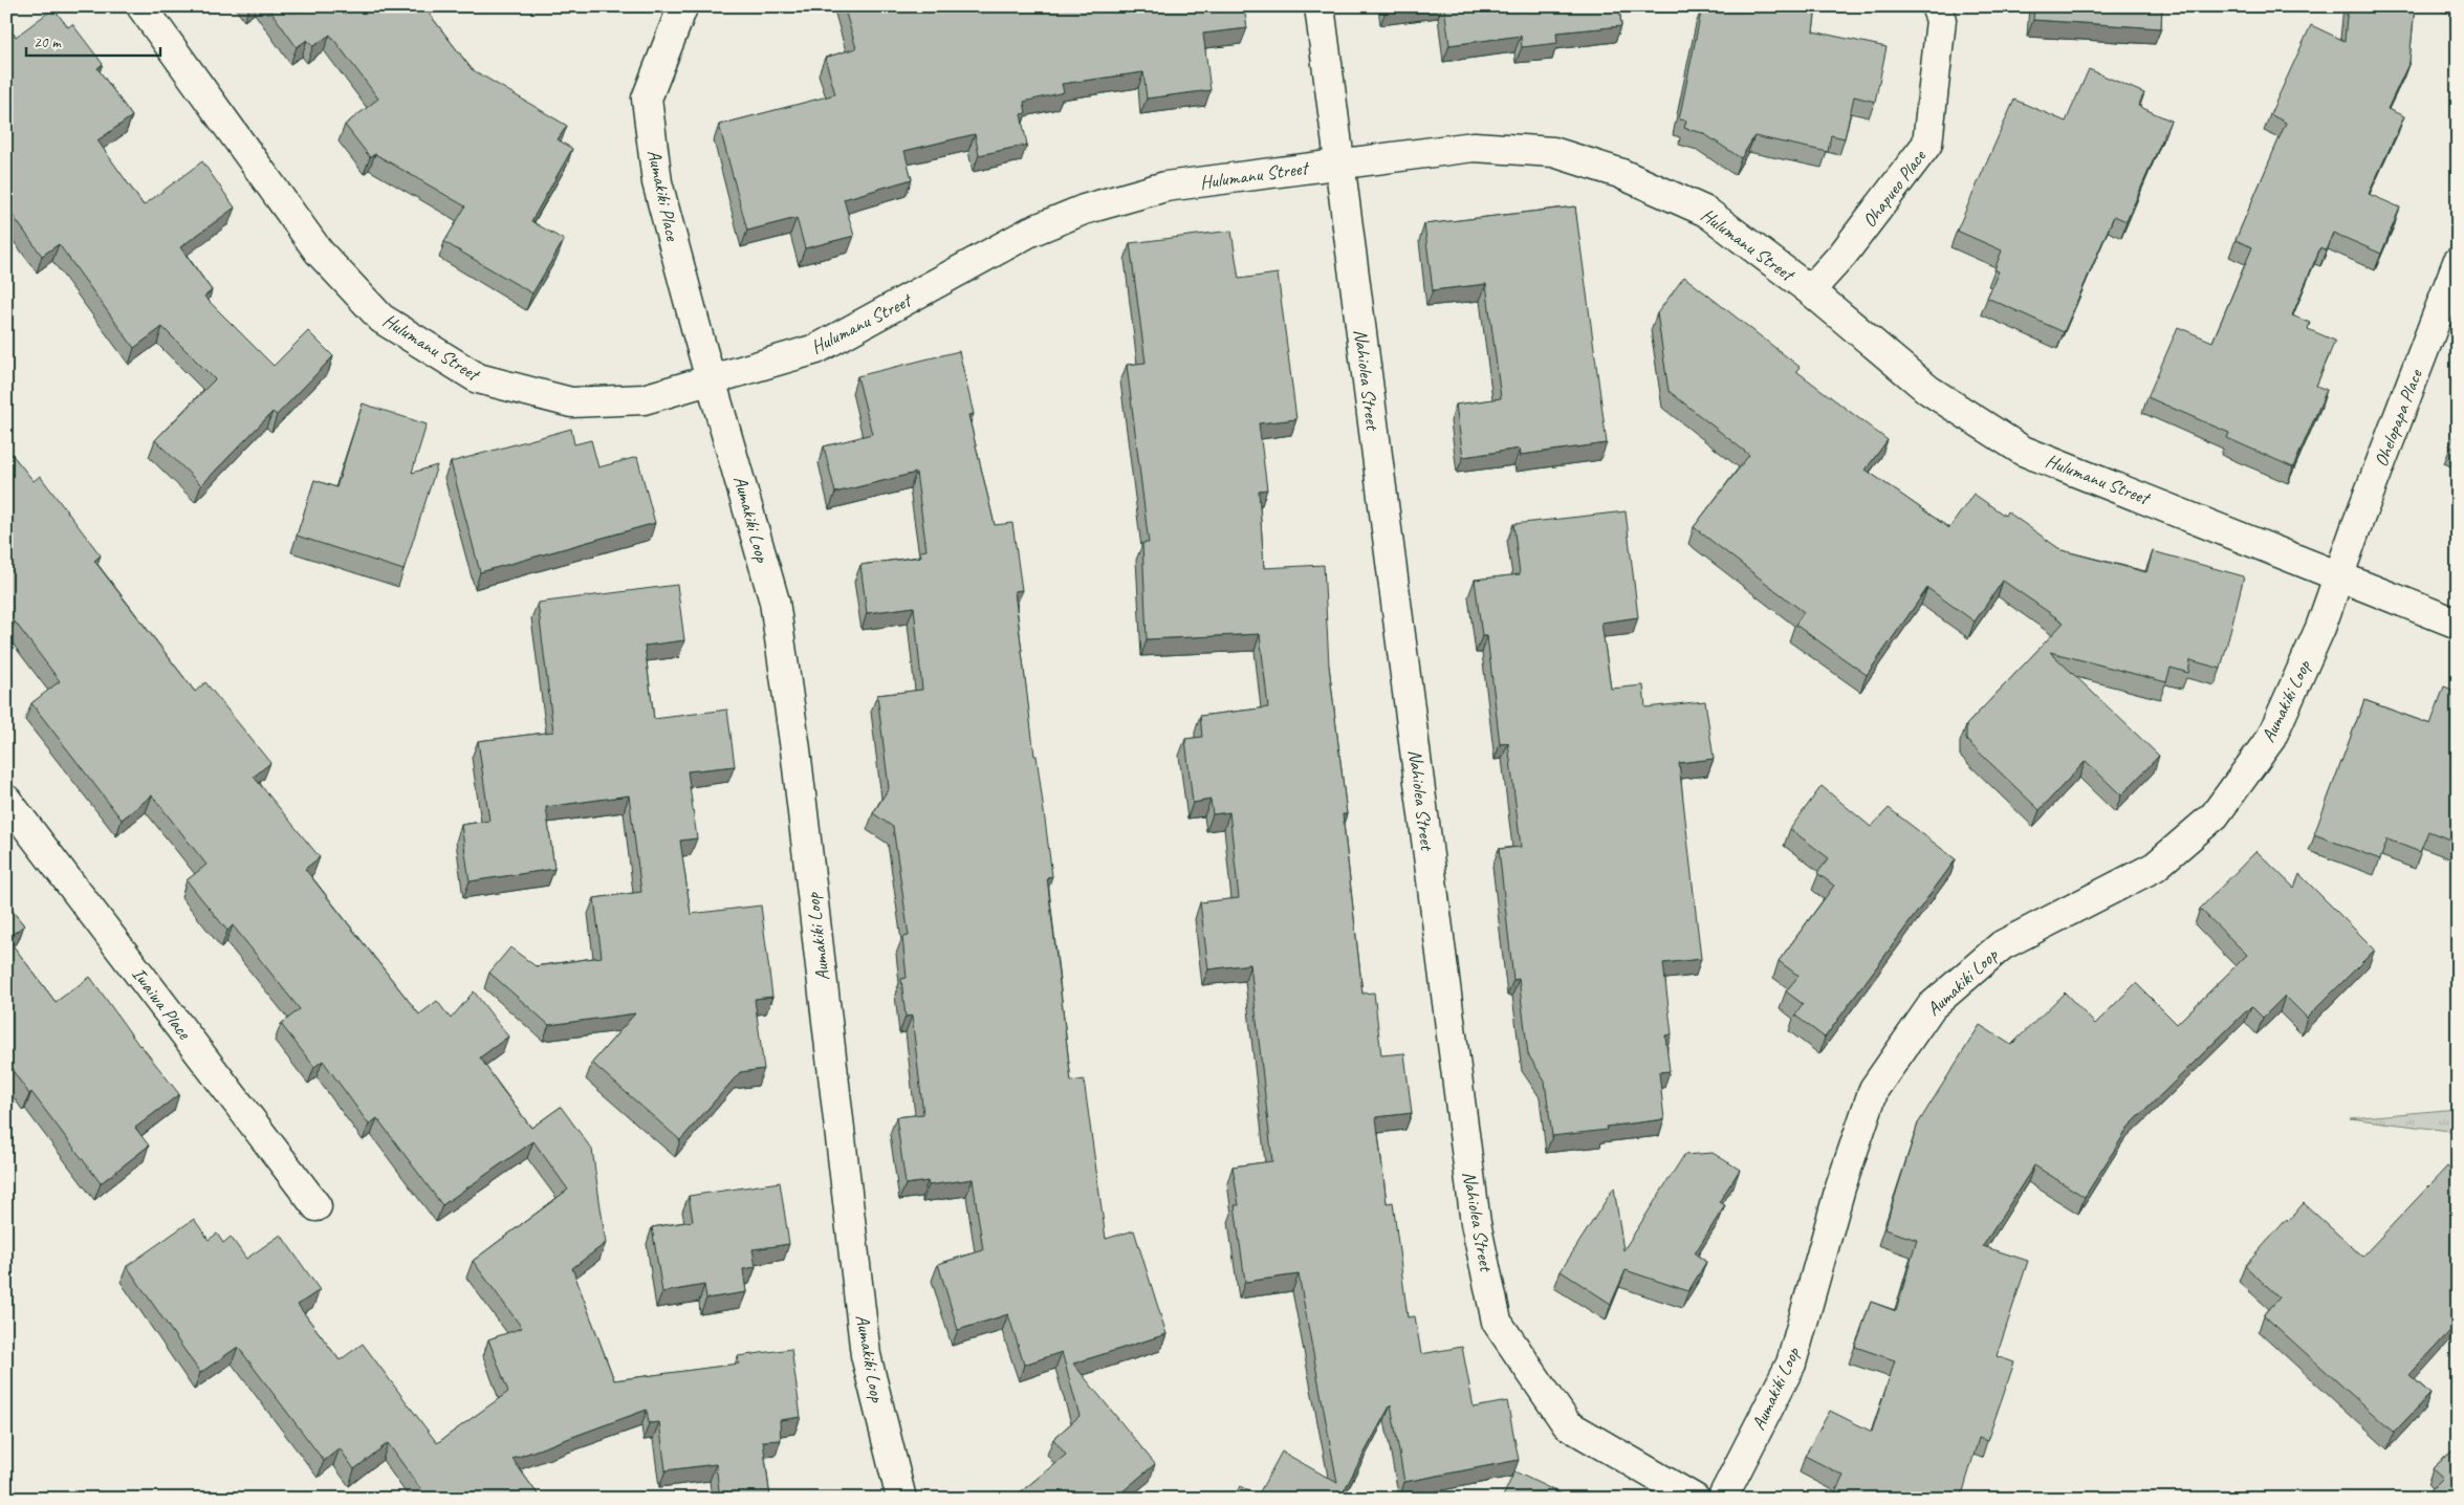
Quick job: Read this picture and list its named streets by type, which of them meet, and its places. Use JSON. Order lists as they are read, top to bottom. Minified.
{"streets":{"street":["Hulumanu Street","Ohapueo Place","Aumakiki Place","Nahiolea Street","Ohelopapa Place","Aumakiki Loop","Iwaiwa Place"]},"crossings":[["Hulumanu Street","Ohapueo Place"],["Hulumanu Street","Aumakiki Place"],["Hulumanu Street","Nahiolea Street"],["Hulumanu Street","Ohelopapa Place"],["Hulumanu Street","Aumakiki Loop"],["Aumakiki Place","Aumakiki Loop"],["Ohelopapa Place","Aumakiki Loop"]],"scale_bar":"20 m"}
